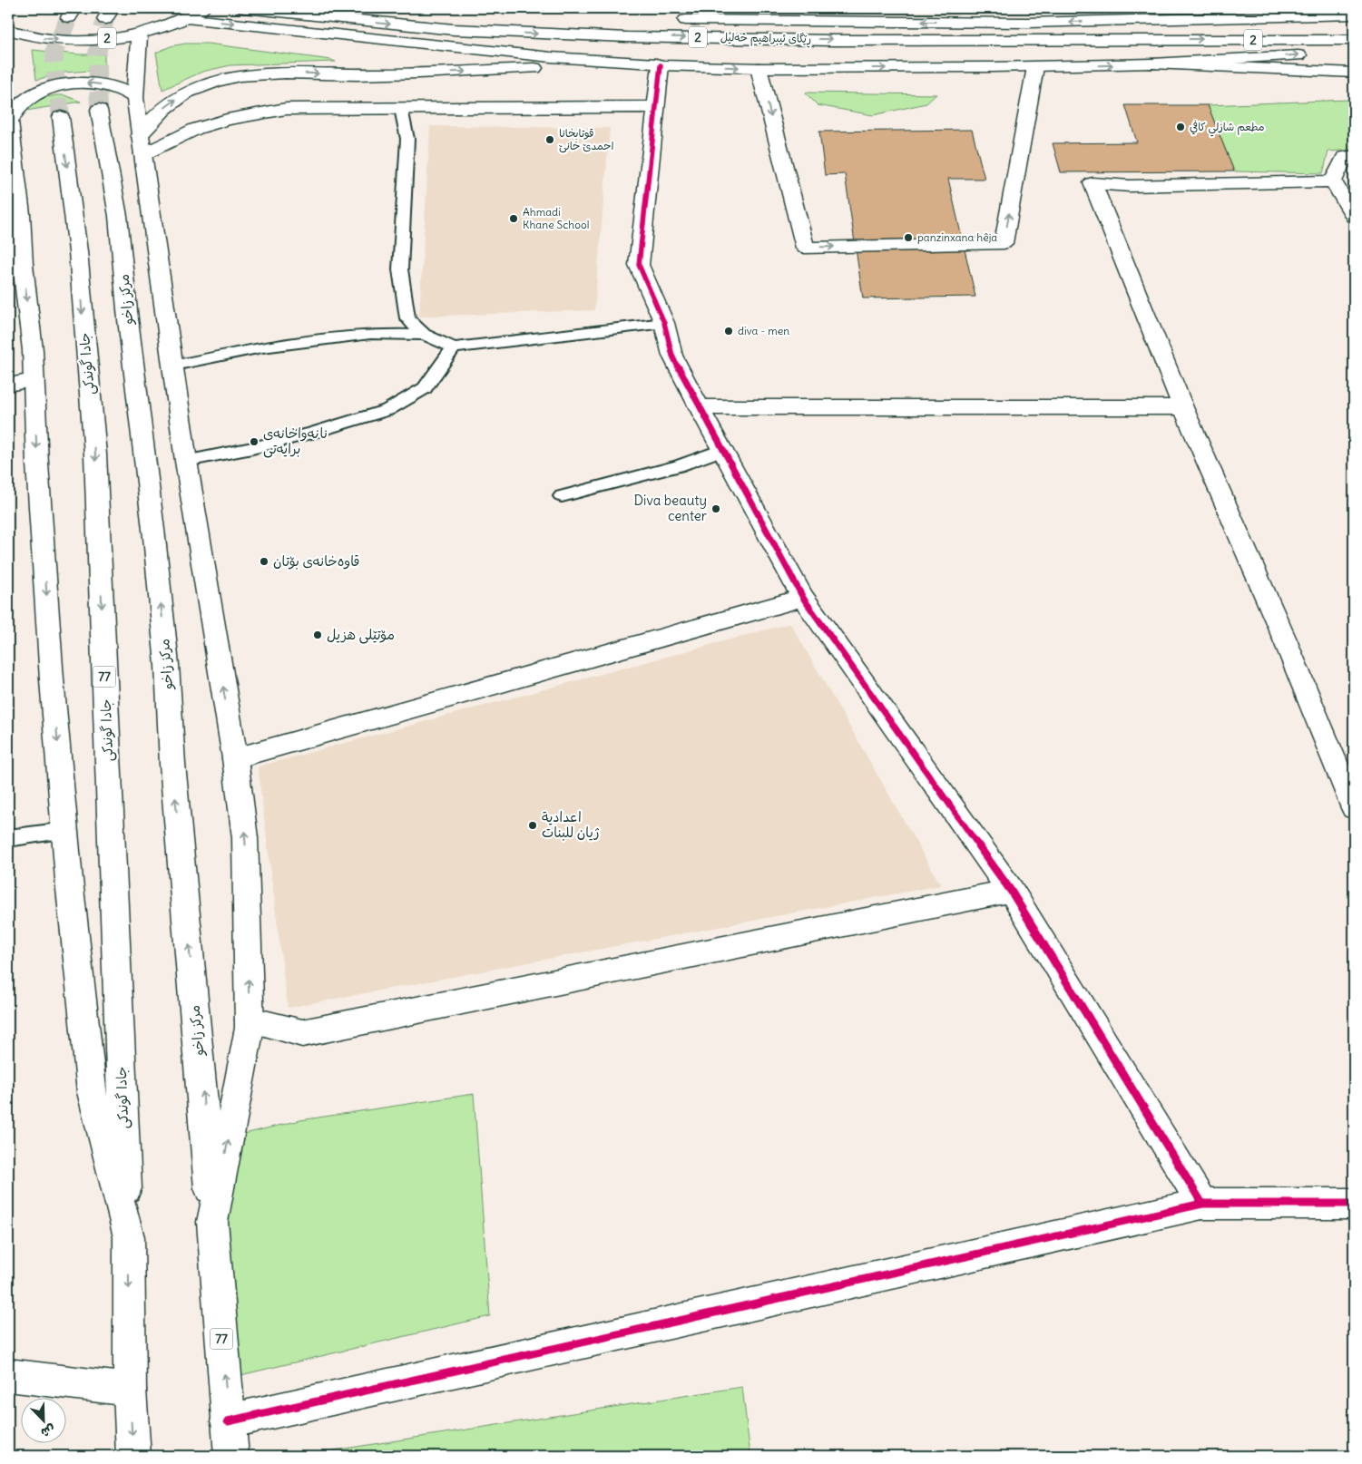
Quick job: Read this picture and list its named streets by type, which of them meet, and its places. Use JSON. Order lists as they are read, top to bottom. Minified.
{"streets":{"main road":["2","ڕێگای ئیبراهیم خەلیل","مركز زاخو","جادا گوندکی","77"]},"crossings":[["مركز زاخو","77"],["جادا گوندکی","77"]],"places":["مطعم شازلي كافي","قوتابخانا احمدێ خانێ","Ahmadi Khane School","panzinxana hêja","diva - men","نانەواخانەی برایەتی","Diva beauty center","قاوەخانەی بۆتان","مۆتێلی هزیل","اعدادية ژیان للبنات"],"north":"bottom right"}
